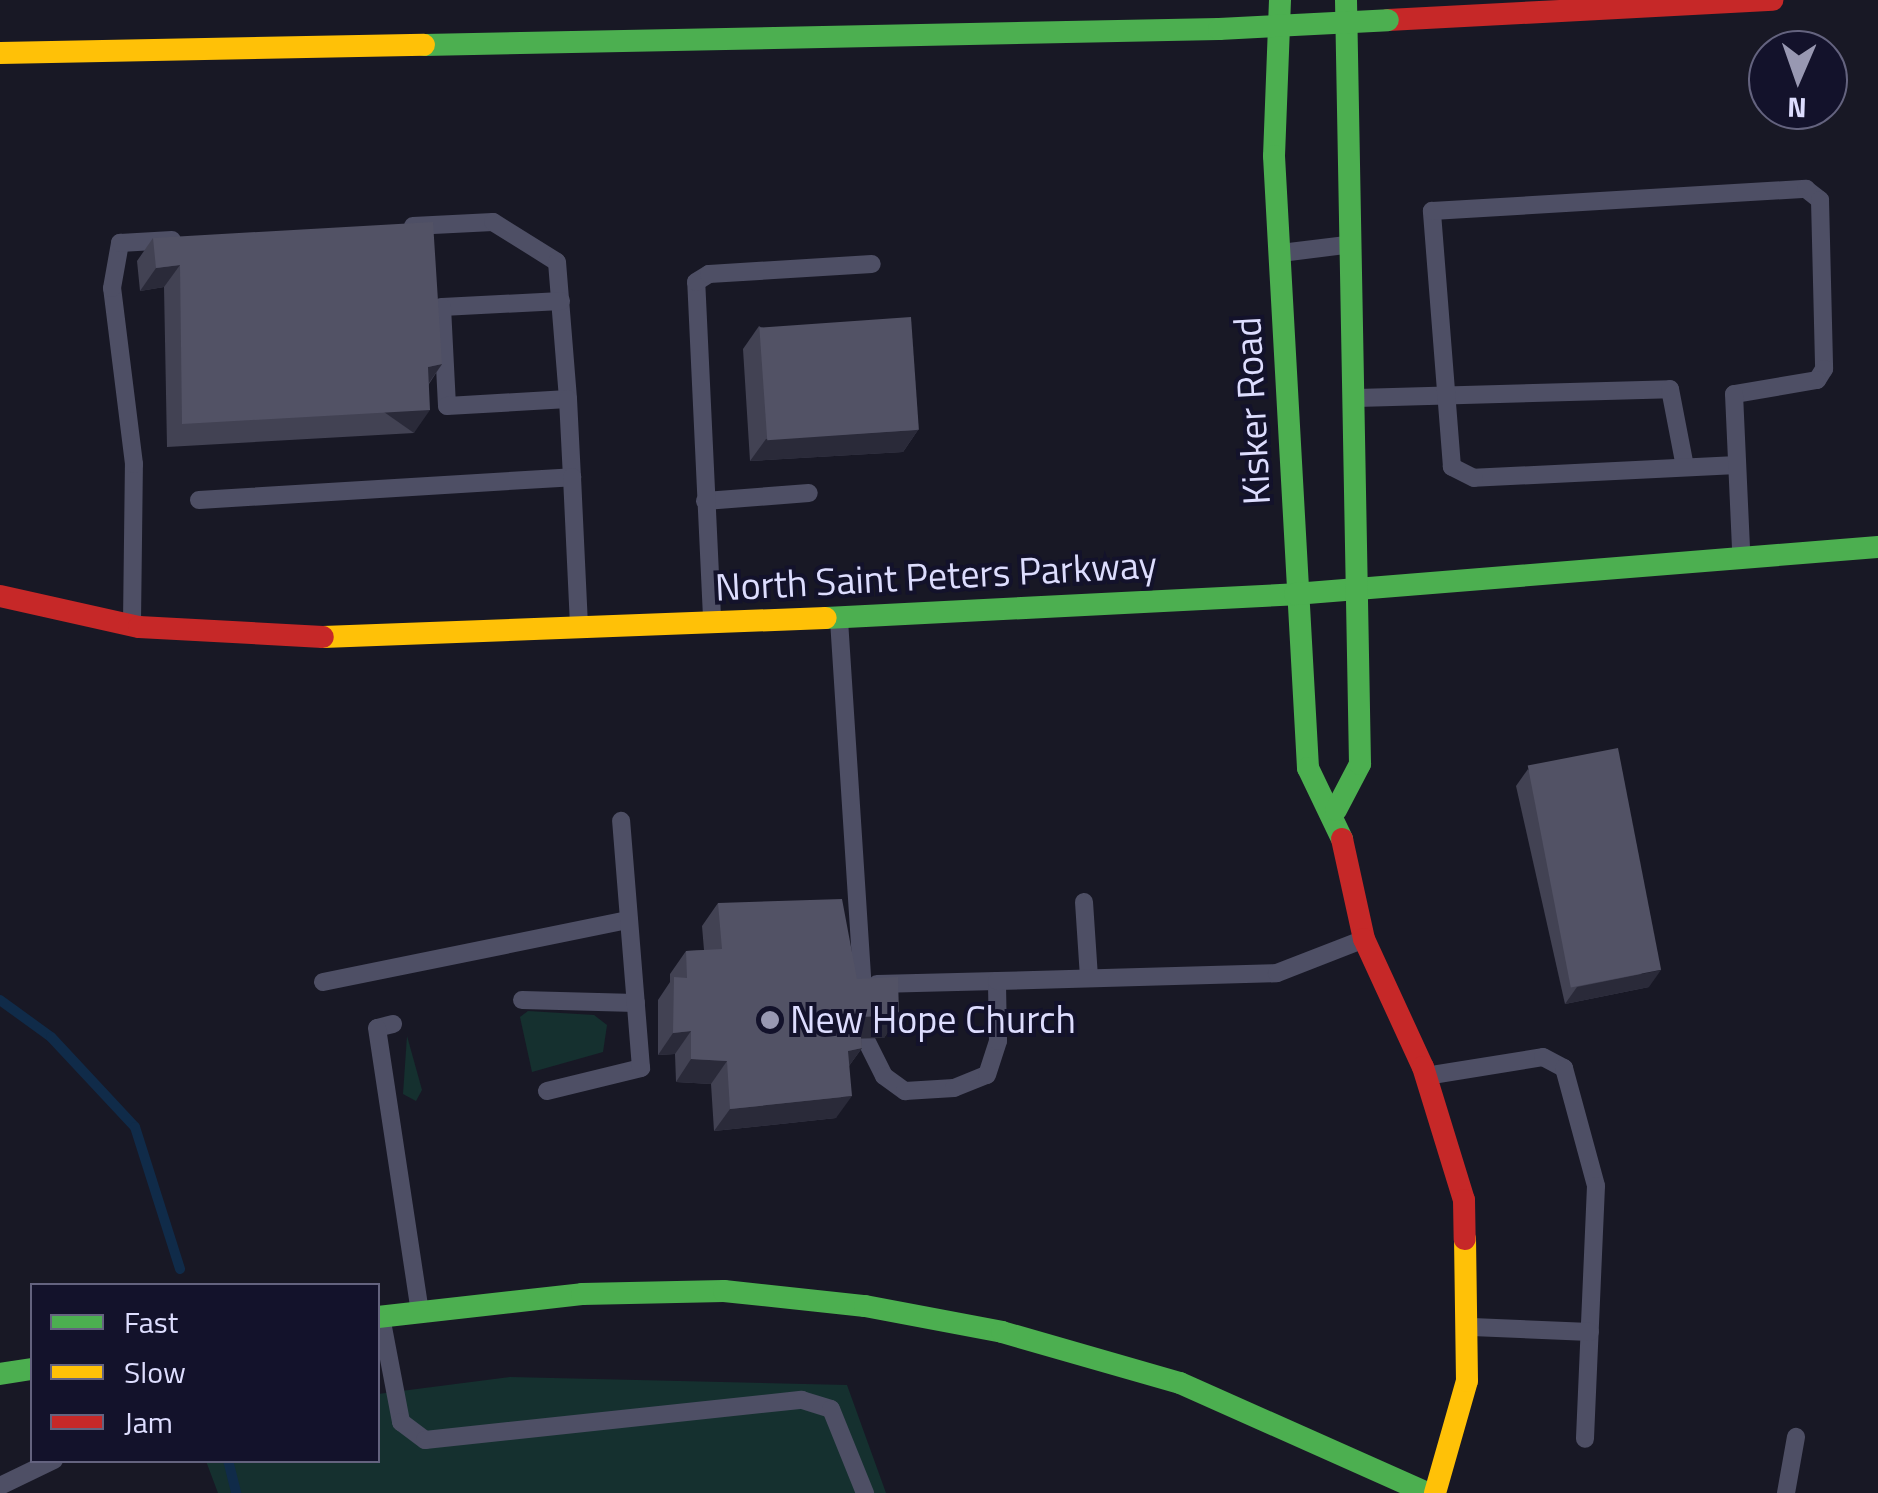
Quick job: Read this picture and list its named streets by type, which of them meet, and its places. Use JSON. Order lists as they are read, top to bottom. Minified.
{"streets":{"main road":["Kisker Road","North Saint Peters Parkway"]},"crossings":[["Kisker Road","North Saint Peters Parkway"]],"places":["New Hope Church"],"legend":["Fast","Slow","Jam"],"north":"bottom"}
